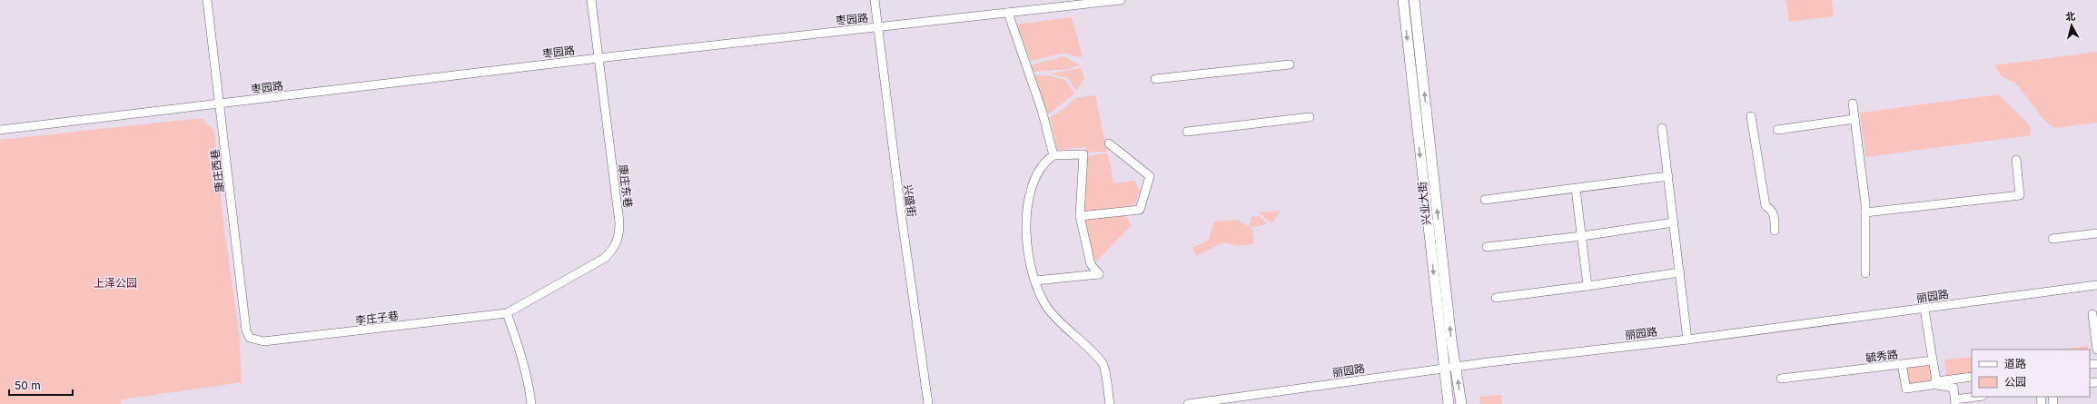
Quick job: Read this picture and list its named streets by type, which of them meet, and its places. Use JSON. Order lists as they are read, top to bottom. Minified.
{"streets":{"main road":["兴业大街"],"street":["枣园路","康庄西巷","康庄东巷","兴盛街","丽园路","李庄子巷","毓秀路"]},"crossings":[["枣园路","康庄西巷"],["枣园路","康庄东巷"],["枣园路","兴盛街"],["康庄西巷","李庄子巷"],["康庄东巷","李庄子巷"],["兴业大街","丽园路"]],"parks":["上泽公园"],"legend":["道路","公园"],"scale_bar":"50 m","north":"top"}
